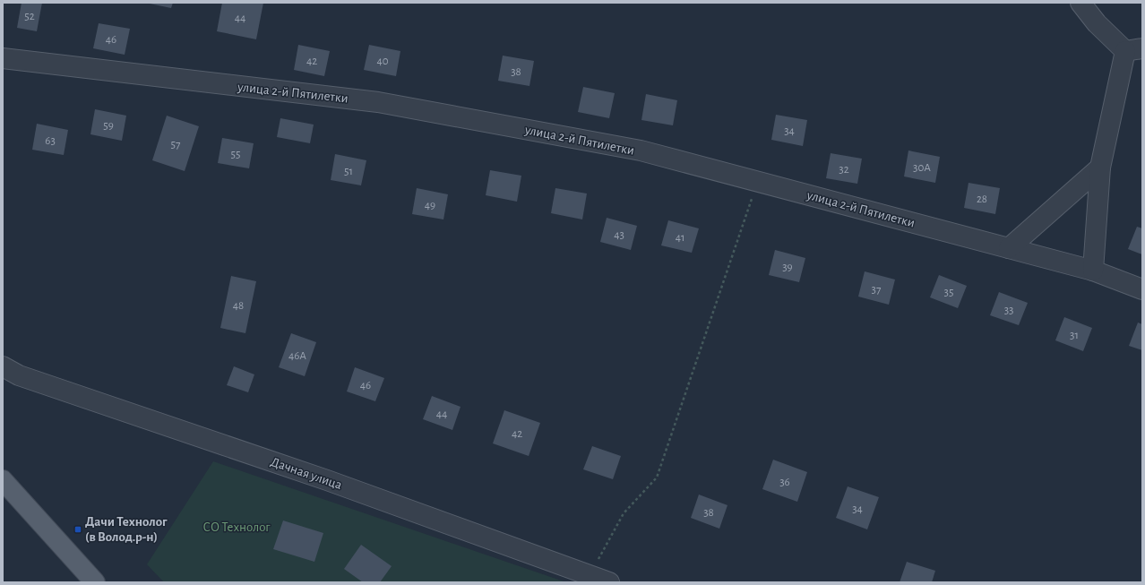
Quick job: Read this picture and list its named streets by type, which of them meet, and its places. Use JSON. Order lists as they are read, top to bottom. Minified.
{"streets":{"street":["улица 2-й Пятилетки","Дачная улица"]},"parks":["СО Технолог"],"places":{"transit":["Дачи Технолог (в Волод.р-н)"]},"house_numbers":["52","44","46","42","40","38","59","34","63","57","55","30А","32","51","28","49","43","41","39","37","35","48","33","31","46А","46","44","42","36","34","38"]}
